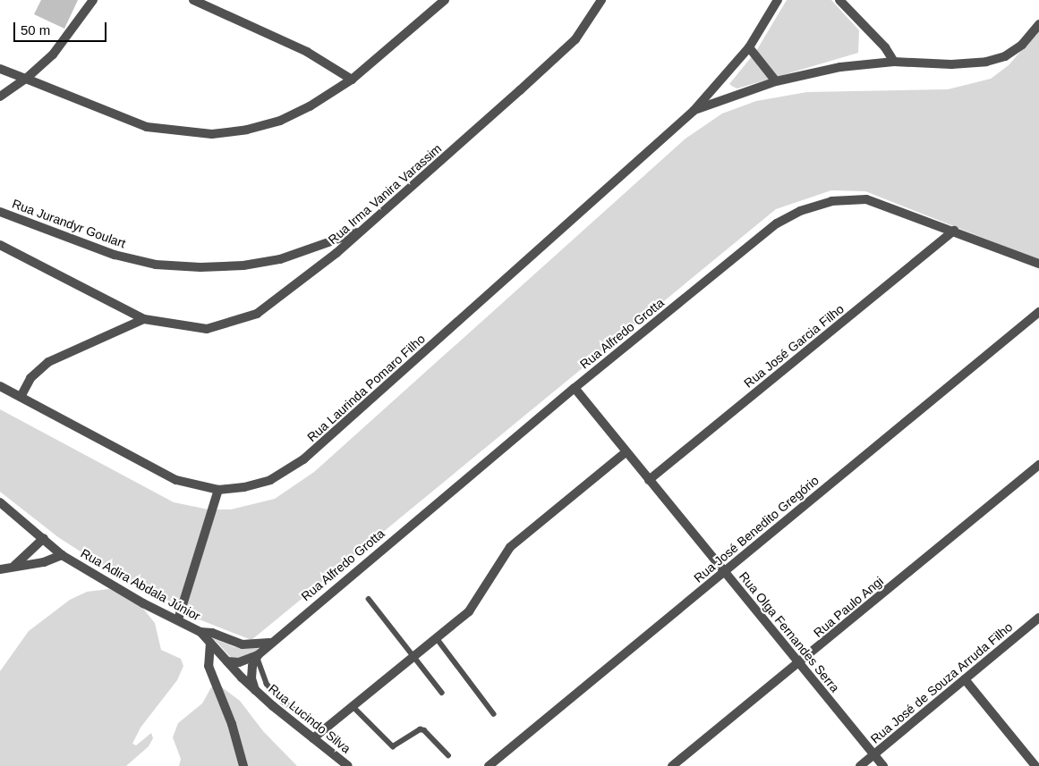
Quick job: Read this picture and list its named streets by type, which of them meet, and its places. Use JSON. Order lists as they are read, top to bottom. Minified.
{"streets":{"street":["Rua Irma Vanira Varassim","Rua Jurandyr Goulart","Rua Alfredo Grotta","Rua José Garcia Filho","Rua Laurinda Pomaro Filho","Rua José Benedito Gregório","Rua Adira Abdala Júnior","Rua Paulo Angi","Rua Olga Fernandes Serra","Rua José de Souza Arruda Filho","Rua Lucindo Silva"]},"crossings":[["Rua Irma Vanira Varassim","Rua Jurandyr Goulart"],["Rua Alfredo Grotta","Rua José Garcia Filho"],["Rua Alfredo Grotta","Rua Adira Abdala Júnior"],["Rua Alfredo Grotta","Rua Olga Fernandes Serra"],["Rua Alfredo Grotta","Rua Lucindo Silva"],["Rua José Garcia Filho","Rua Olga Fernandes Serra"],["Rua José Benedito Gregório","Rua Olga Fernandes Serra"],["Rua Adira Abdala Júnior","Rua Lucindo Silva"],["Rua Paulo Angi","Rua Olga Fernandes Serra"],["Rua Olga Fernandes Serra","Rua José de Souza Arruda Filho"]],"scale_bar":"50 m"}
